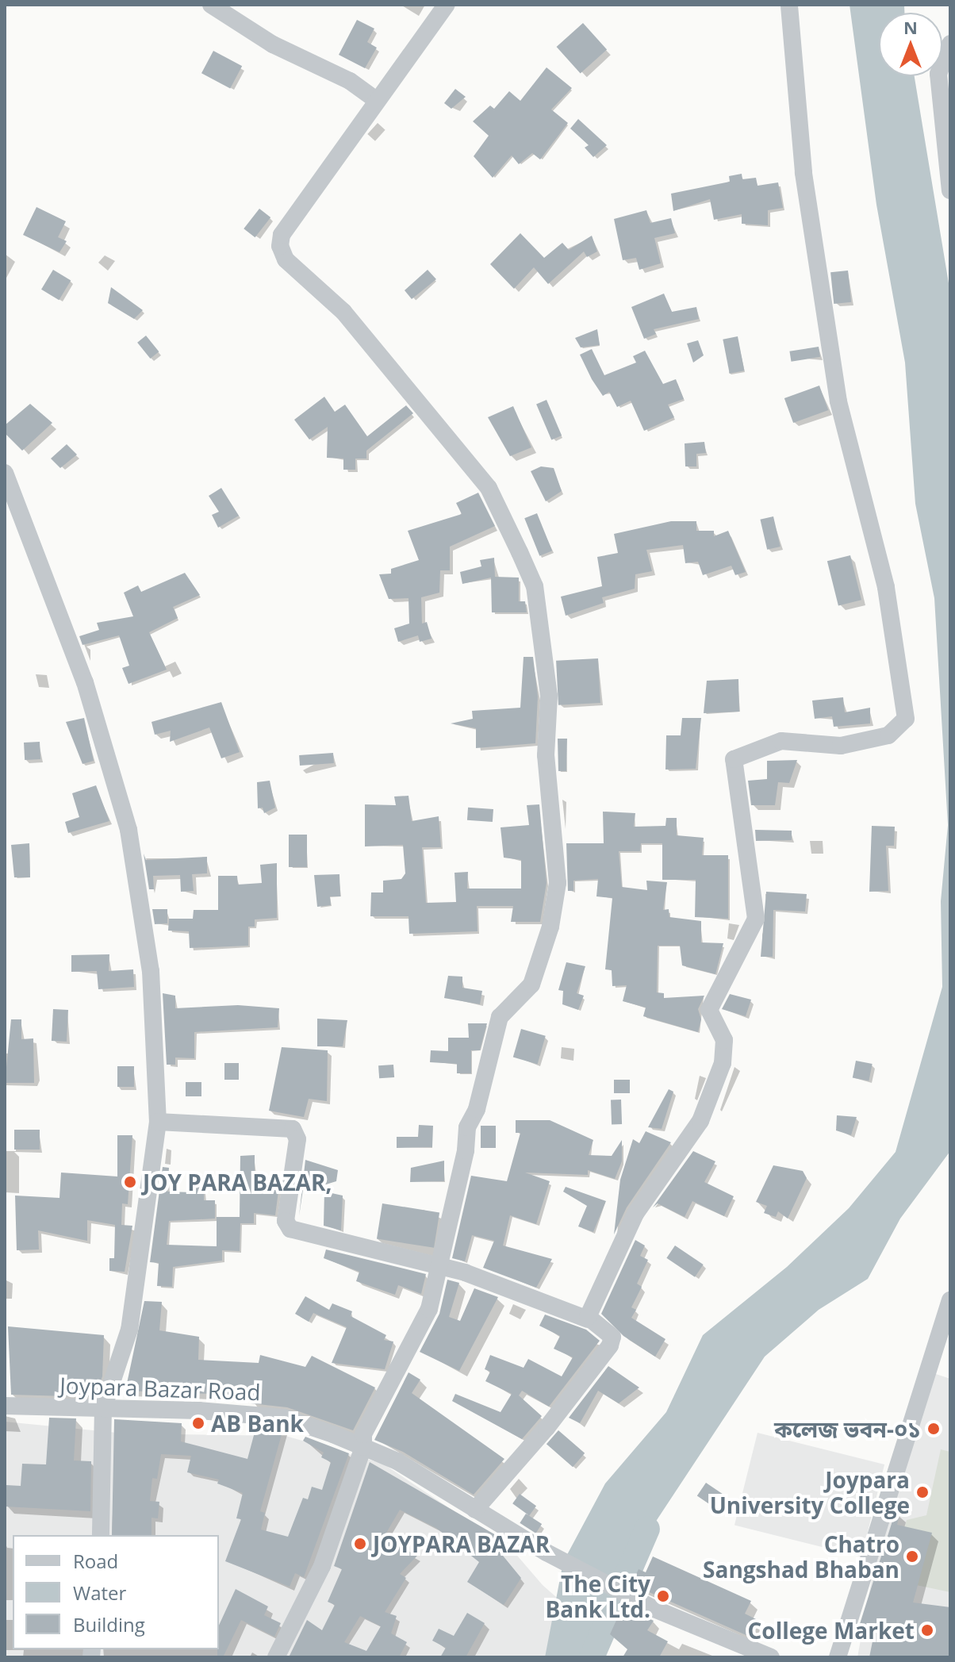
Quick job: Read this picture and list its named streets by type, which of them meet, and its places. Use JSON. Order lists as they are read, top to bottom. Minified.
{"streets":{"street":["Joypara Bazar Road"]},"places":["JOY PARA BAZAR,","AB Bank","কলেজ ভবন-০১","Joypara University College","JOYPARA BAZAR","Chatro Sangshad Bhaban","The City Bank Ltd.","College Market"],"legend":["Road","Water","Building"],"north":"top"}
